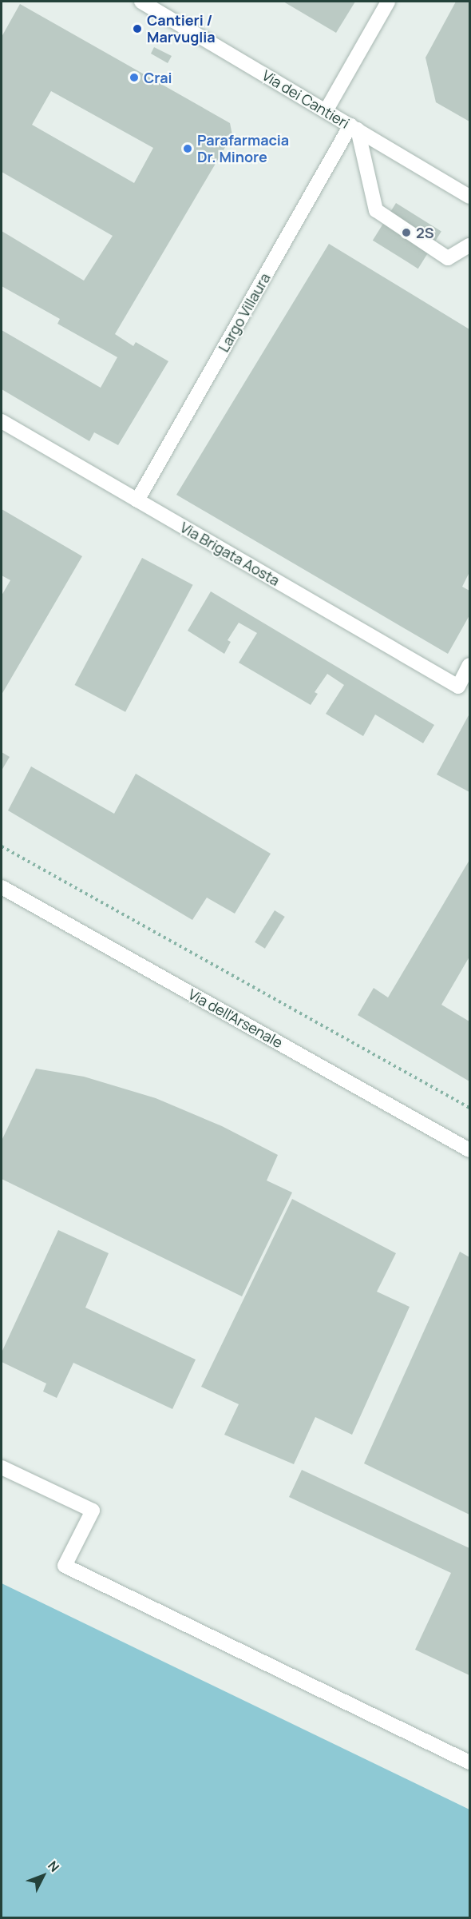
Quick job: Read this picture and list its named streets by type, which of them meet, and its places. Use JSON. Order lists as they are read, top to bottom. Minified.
{"streets":{"street":["Via dei Cantieri","Largo Villaura","Via Brigata Aosta","Via dell'Arsenale"]},"crossings":[["Via dei Cantieri","Largo Villaura"],["Largo Villaura","Via Brigata Aosta"]],"places":["Cantieri / Marvuglia","Crai","Parafarmacia Dr. Minore","2S"],"north":"top right"}
